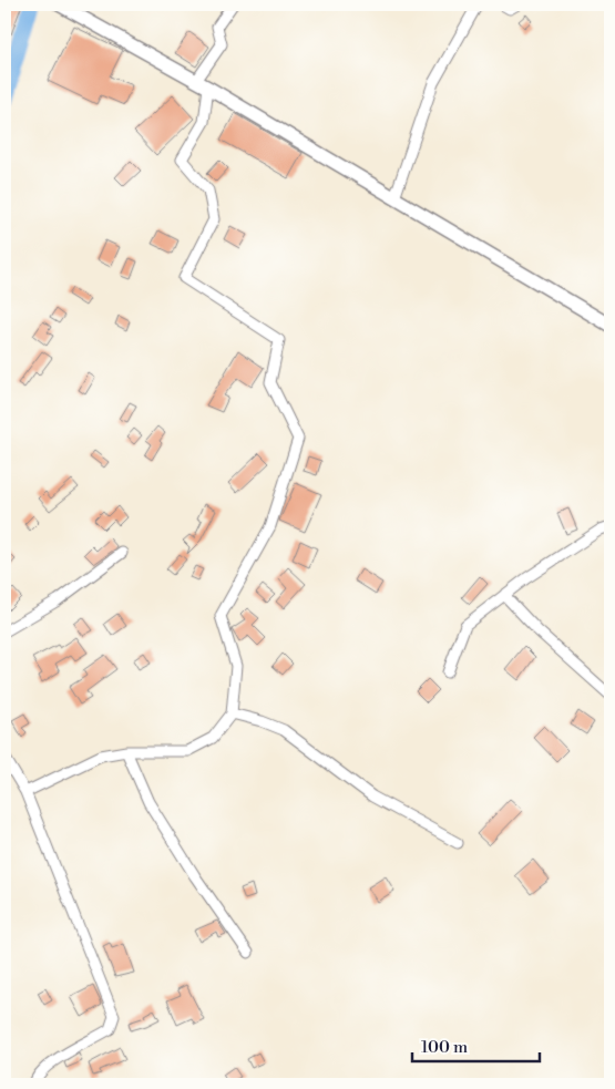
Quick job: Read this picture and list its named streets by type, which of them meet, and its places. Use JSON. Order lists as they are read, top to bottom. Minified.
{"scale_bar":"100 m"}
